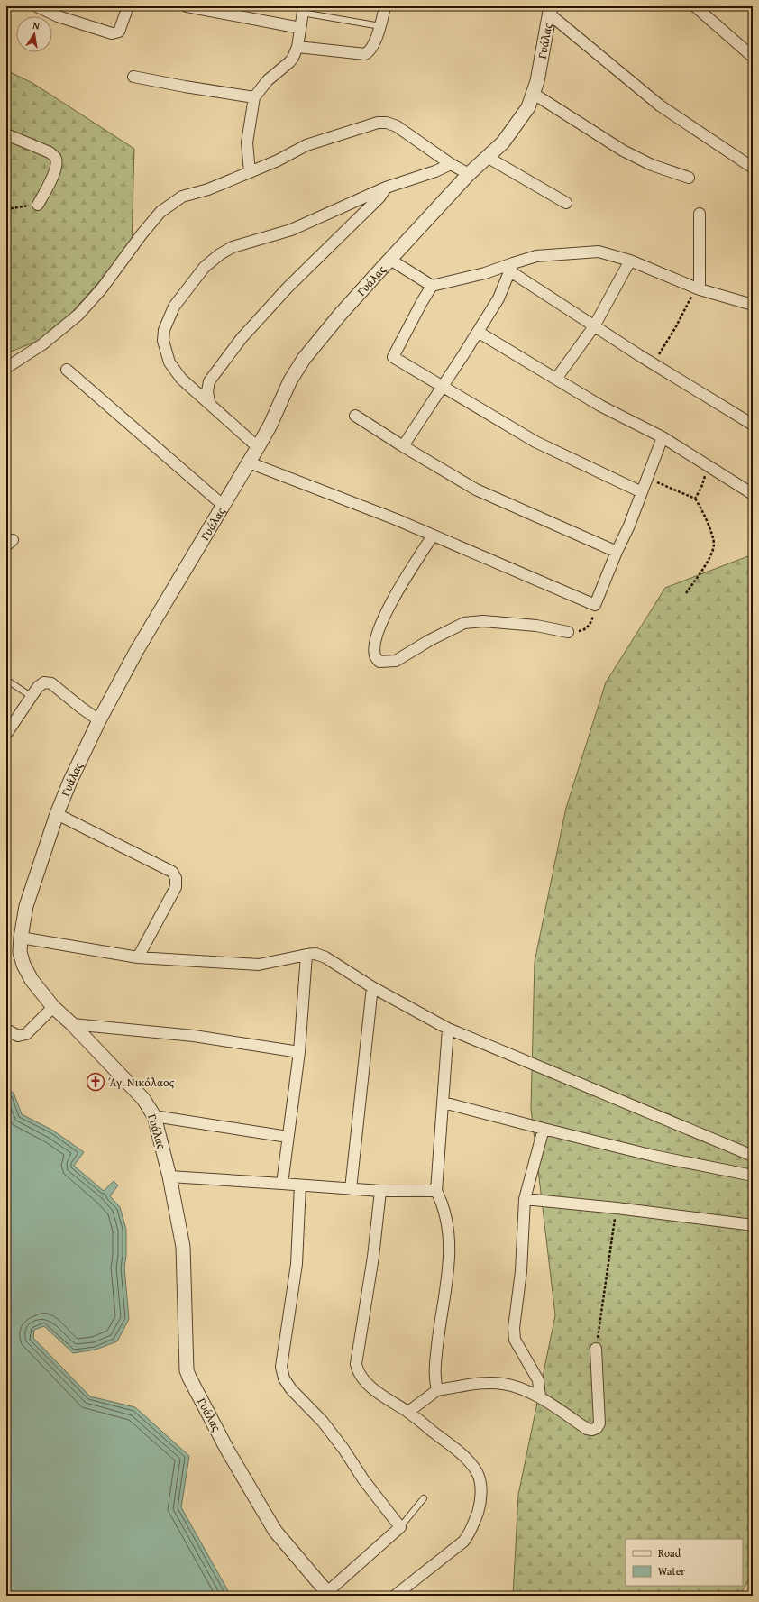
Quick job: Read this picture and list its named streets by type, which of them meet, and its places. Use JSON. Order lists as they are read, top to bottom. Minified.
{"streets":{"street":["Γυάλας"]},"places":{"church":["Άγ. Νικόλαος"]},"legend":["Road","Water"],"north":"top"}
